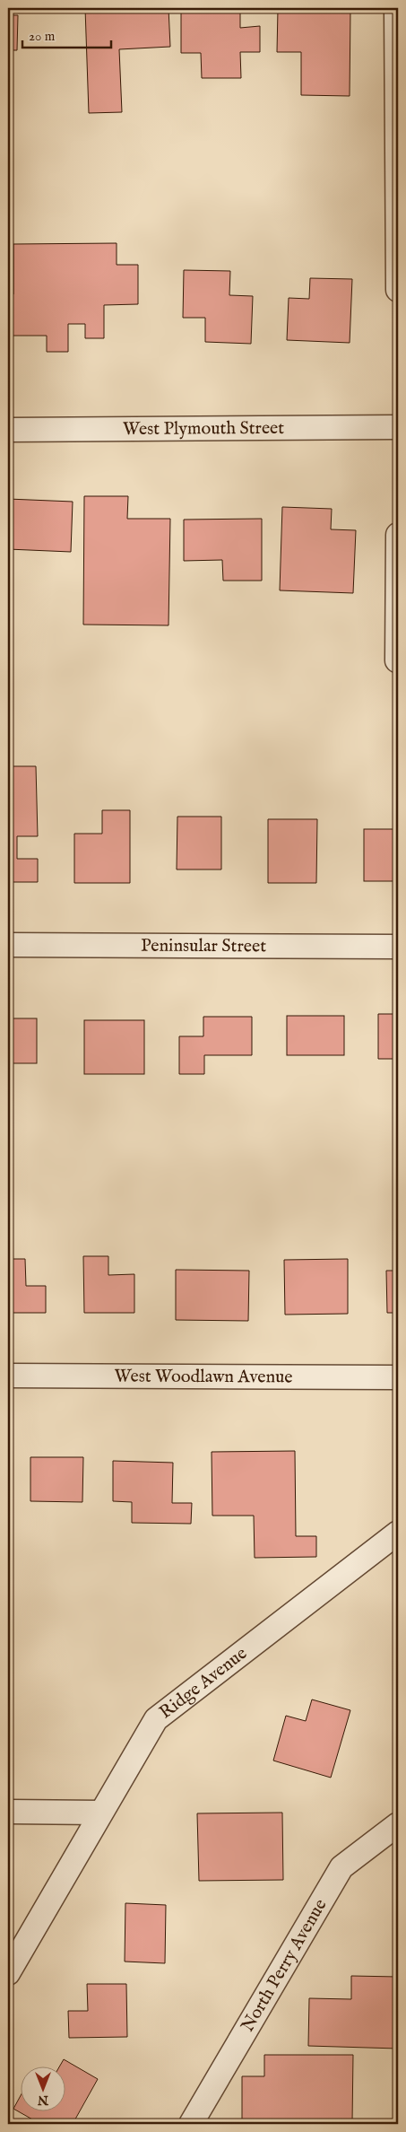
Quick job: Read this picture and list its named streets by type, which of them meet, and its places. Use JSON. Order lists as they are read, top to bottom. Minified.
{"streets":{"street":["West Plymouth Street","Peninsular Street","West Woodlawn Avenue","Ridge Avenue","North Perry Avenue"]},"scale_bar":"20 m","north":"bottom"}
